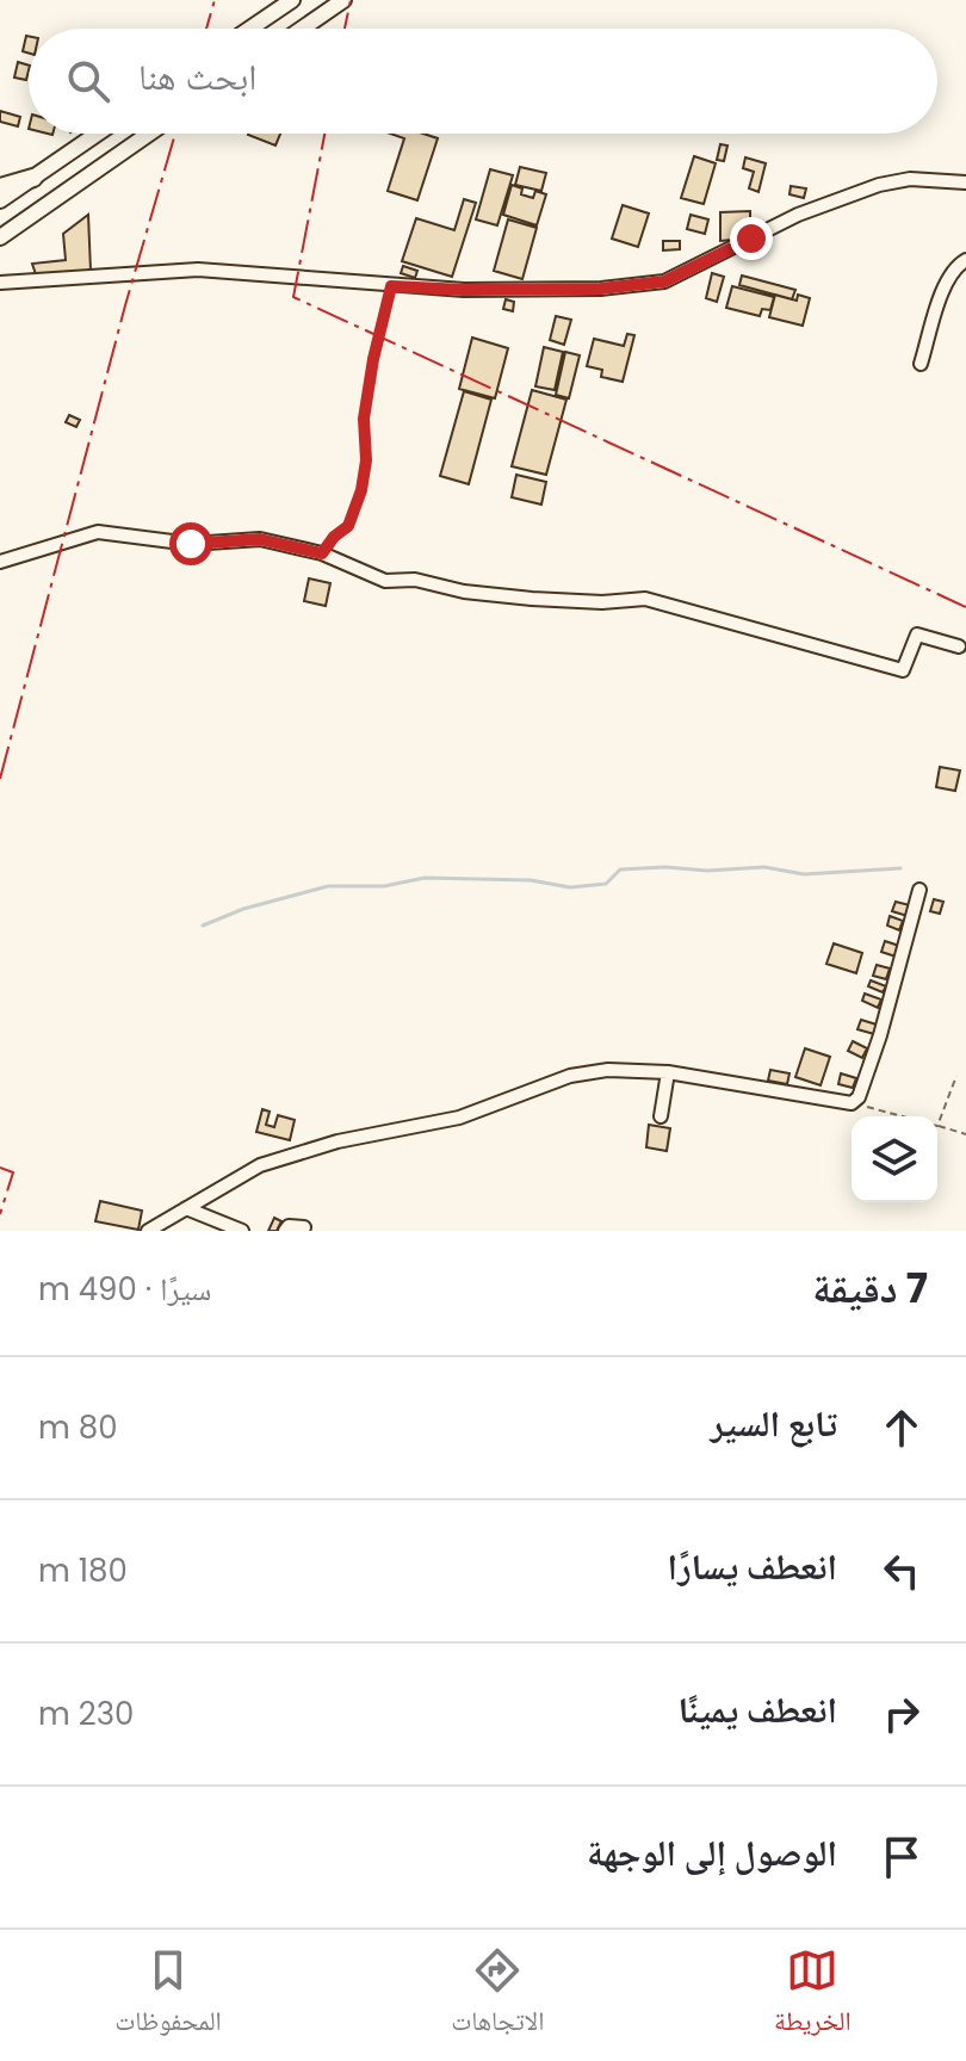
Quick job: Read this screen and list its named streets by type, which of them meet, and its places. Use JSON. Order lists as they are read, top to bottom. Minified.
{"page":{"search":"ابحث هنا","heading":["7 دقيقة","سيرًا · 490 m"],"list":[["تابع السير","80 m"],["انعطف يسارًا","180 m"],["انعطف يمينًا","230 m"],"الوصول إلى الوجهة"],"nav":["الخريطة","الاتجاهات","المحفوظات"]}}
